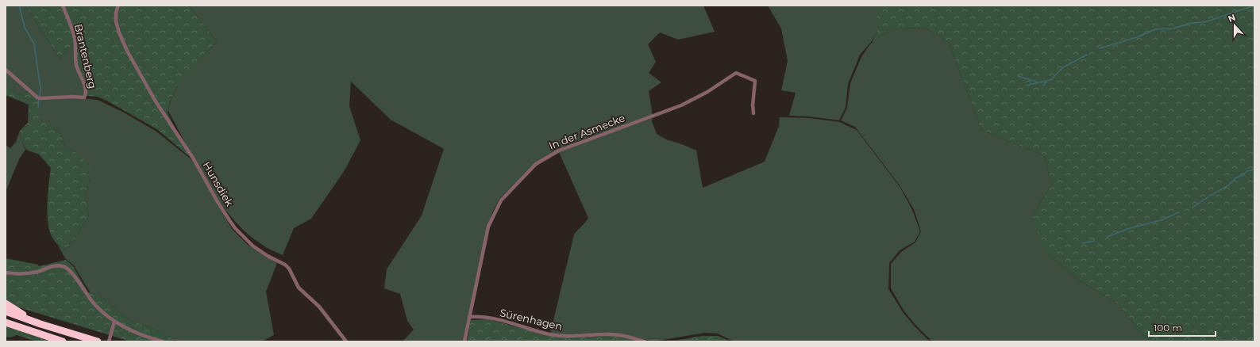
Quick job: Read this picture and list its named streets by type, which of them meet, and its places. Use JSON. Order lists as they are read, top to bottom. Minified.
{"streets":{"street":["Brantenberg","In der Asmecke","Hunsdiek","Sürenhagen"]},"crossings":[["In der Asmecke","Sürenhagen"]],"scale_bar":"100 m","north":"top"}
